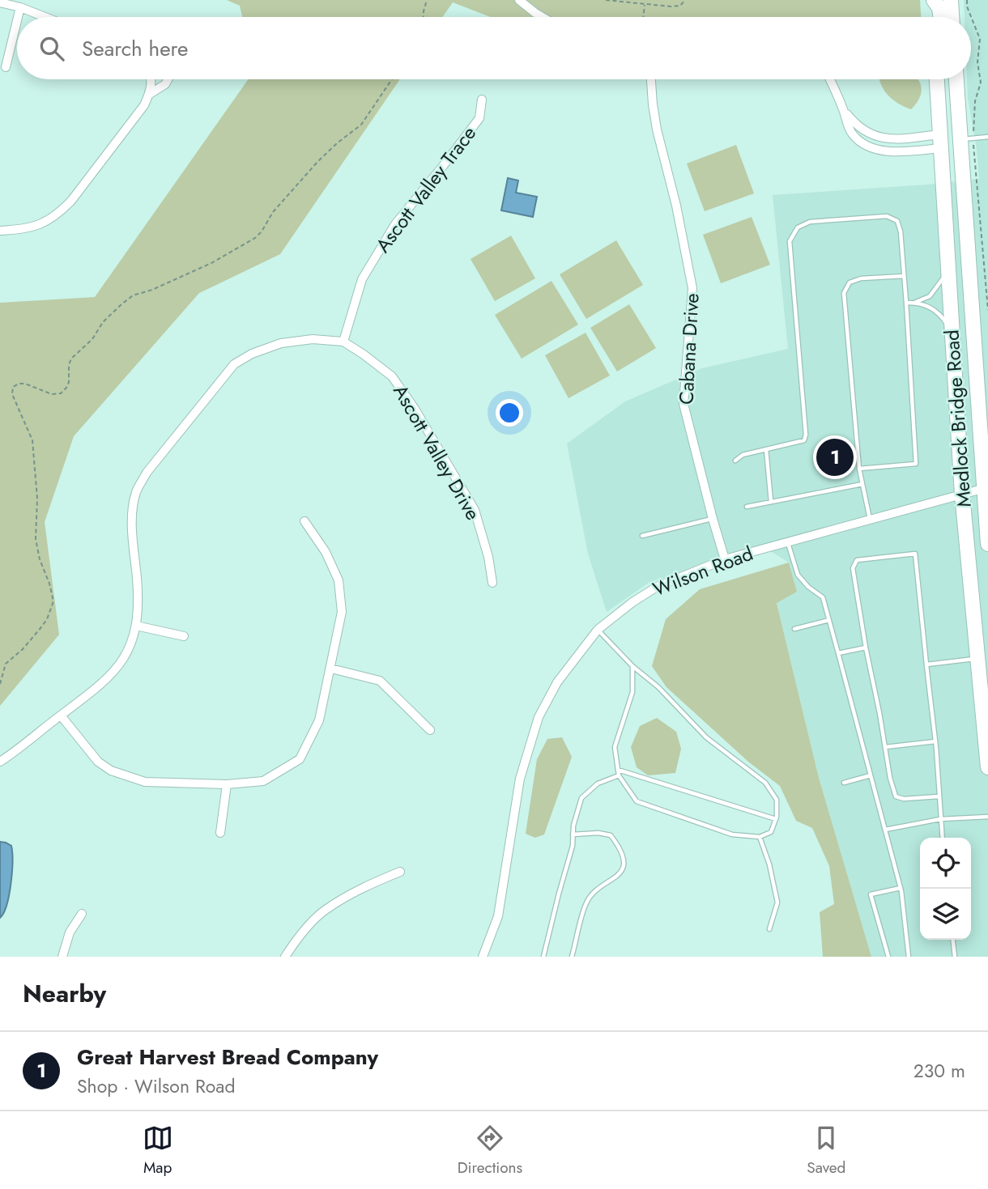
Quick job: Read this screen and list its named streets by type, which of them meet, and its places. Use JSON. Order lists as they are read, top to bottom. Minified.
{"streets":{"highway":["Medlock Bridge Road"],"street":["Ascott Valley Trace","Cabana Drive","Ascott Valley Drive","Wilson Road"]},"crossings":[["Ascott Valley Trace","Ascott Valley Drive"],["Cabana Drive","Wilson Road"],["Medlock Bridge Road","Wilson Road"]],"page":{"search":"Search here","pins":"1","heading":"Nearby","list":[{"mark":"1","name":"Great Harvest Bread Company","note":"Shop · Wilson Road","value":"230 m"}],"nav":["Map","Directions","Saved"]}}
